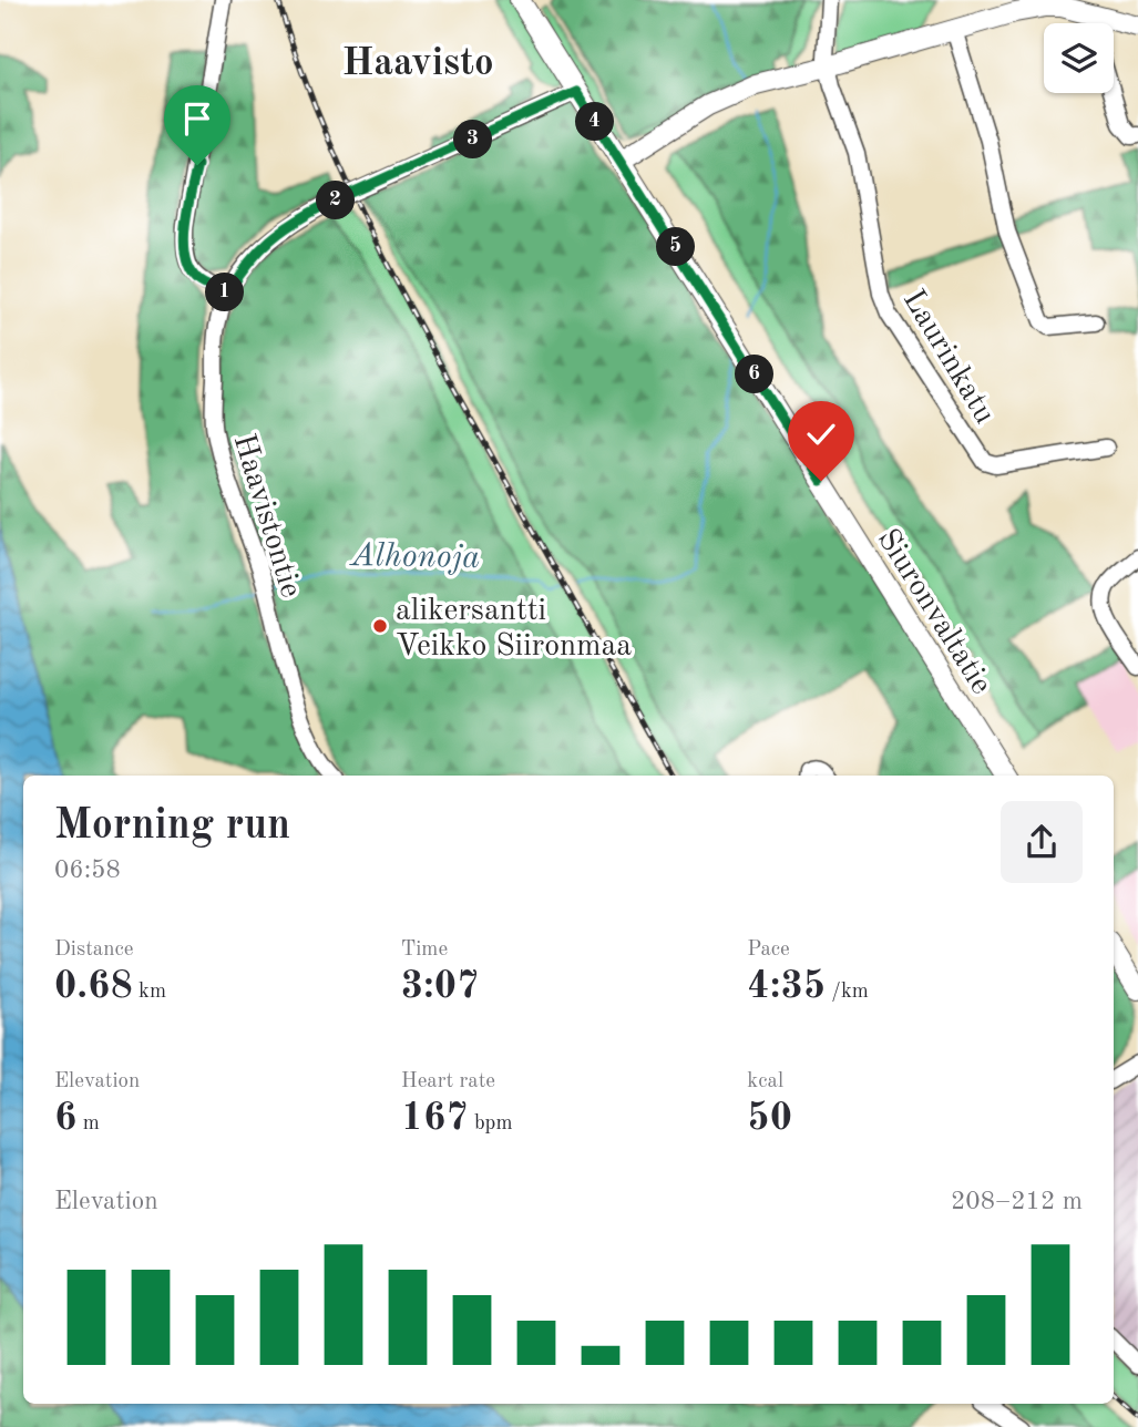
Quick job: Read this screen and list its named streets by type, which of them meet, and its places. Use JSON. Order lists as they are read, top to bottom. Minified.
{"streets":{"main road":["Siuronvaltatie"],"street":["Laurinkatu","Haavistontie"]},"crossings":[["Haavistontie","Siuronvaltatie"]],"districts":["Haavisto"],"water":["Alhonoja"],"places":["alikersantti Veikko Siironmaa"],"page":{"pins":["4","3","2","5","1","6"],"heading":["Morning run","06:58"],"stats":[["Distance","0.68 km"],["Time","3:07"],["Pace","4:35 /km"],["Elevation","6 m"],["Heart rate","167 bpm"],["kcal","50"]],"chart":["Elevation","208–212 m"]}}
